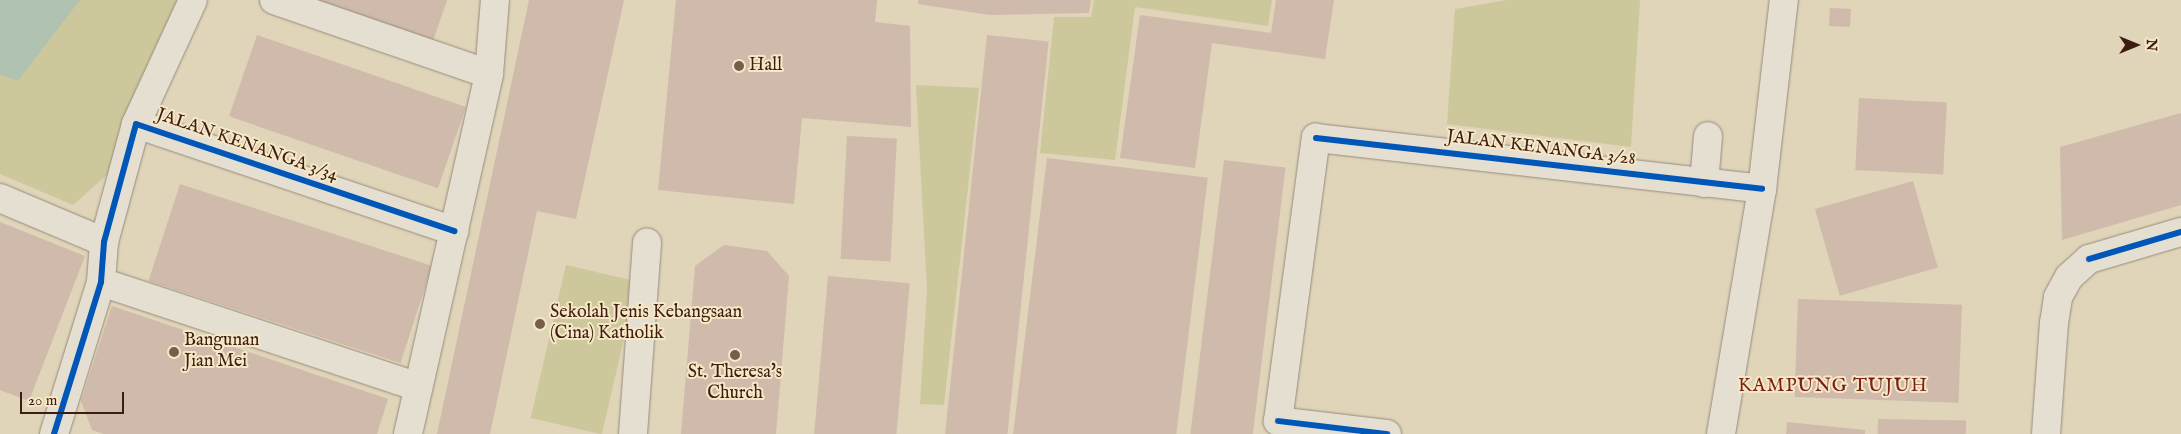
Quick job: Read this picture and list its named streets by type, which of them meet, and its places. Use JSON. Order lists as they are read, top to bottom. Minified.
{"streets":{"street":["JALAN KENANGA 3/34","JALAN KENANGA 3/28"]},"districts":["KAMPUNG TUJUH"],"places":["Hall","Sekolah Jenis Kebangsaan (Cina) Katholik","Bangunan Jian Mei","St. Theresa's Church"],"scale_bar":"20 m","north":"right"}
